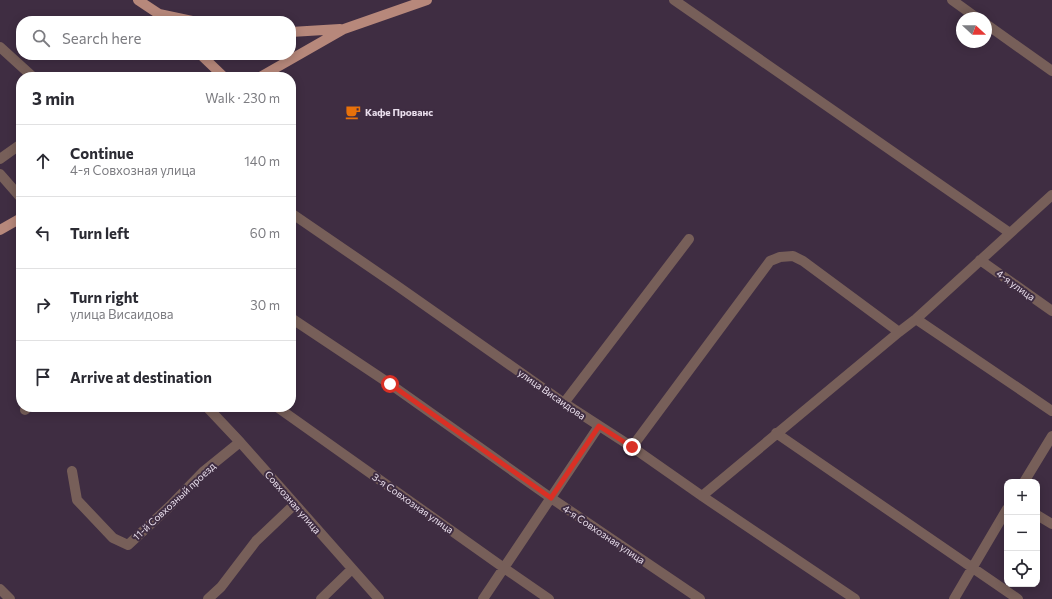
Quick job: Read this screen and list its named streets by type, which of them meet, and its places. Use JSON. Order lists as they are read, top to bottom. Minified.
{"streets":{"street":["4-я улица","улица Висаидова","11-й Совхозный проезд","Совхозная улица","3-я Совхозная улица","4-я Совхозная улица"]},"crossings":[["11-й Совхозный проезд","Совхозная улица"]],"places":{"cafe":["Кафе Прованс"]},"north":"right","page":{"search":"Search here","heading":["3 min","Walk · 230 m"],"list":[["Continue","4-я Совхозная улица","140 m"],["Turn left","60 m"],["Turn right","улица Висаидова","30 m"],"Arrive at destination"],"map_buttons":["+","−"]}}
